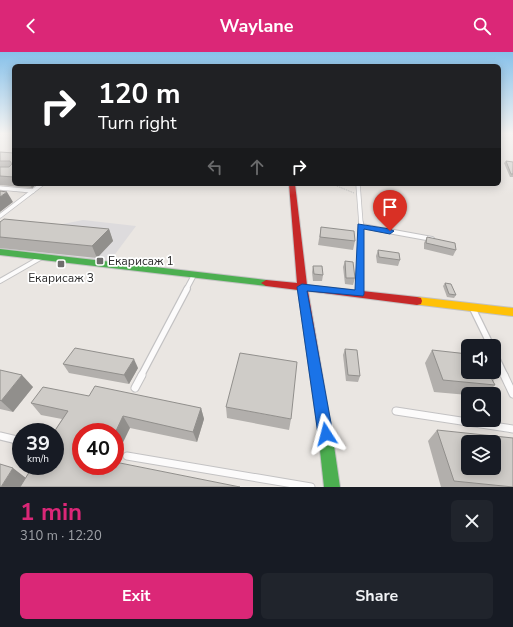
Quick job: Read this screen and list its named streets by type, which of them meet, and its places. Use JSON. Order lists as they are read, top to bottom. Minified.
{"places":{"transit":["Екарисаж 1","Екарисаж 3"]},"page":{"header":"Waylane","turn":["120 m","Turn right"],"speed":"39 km/h","limit":"40","heading":["1 min","310 m · 12:20"],"buttons":["Exit","Share"]}}
